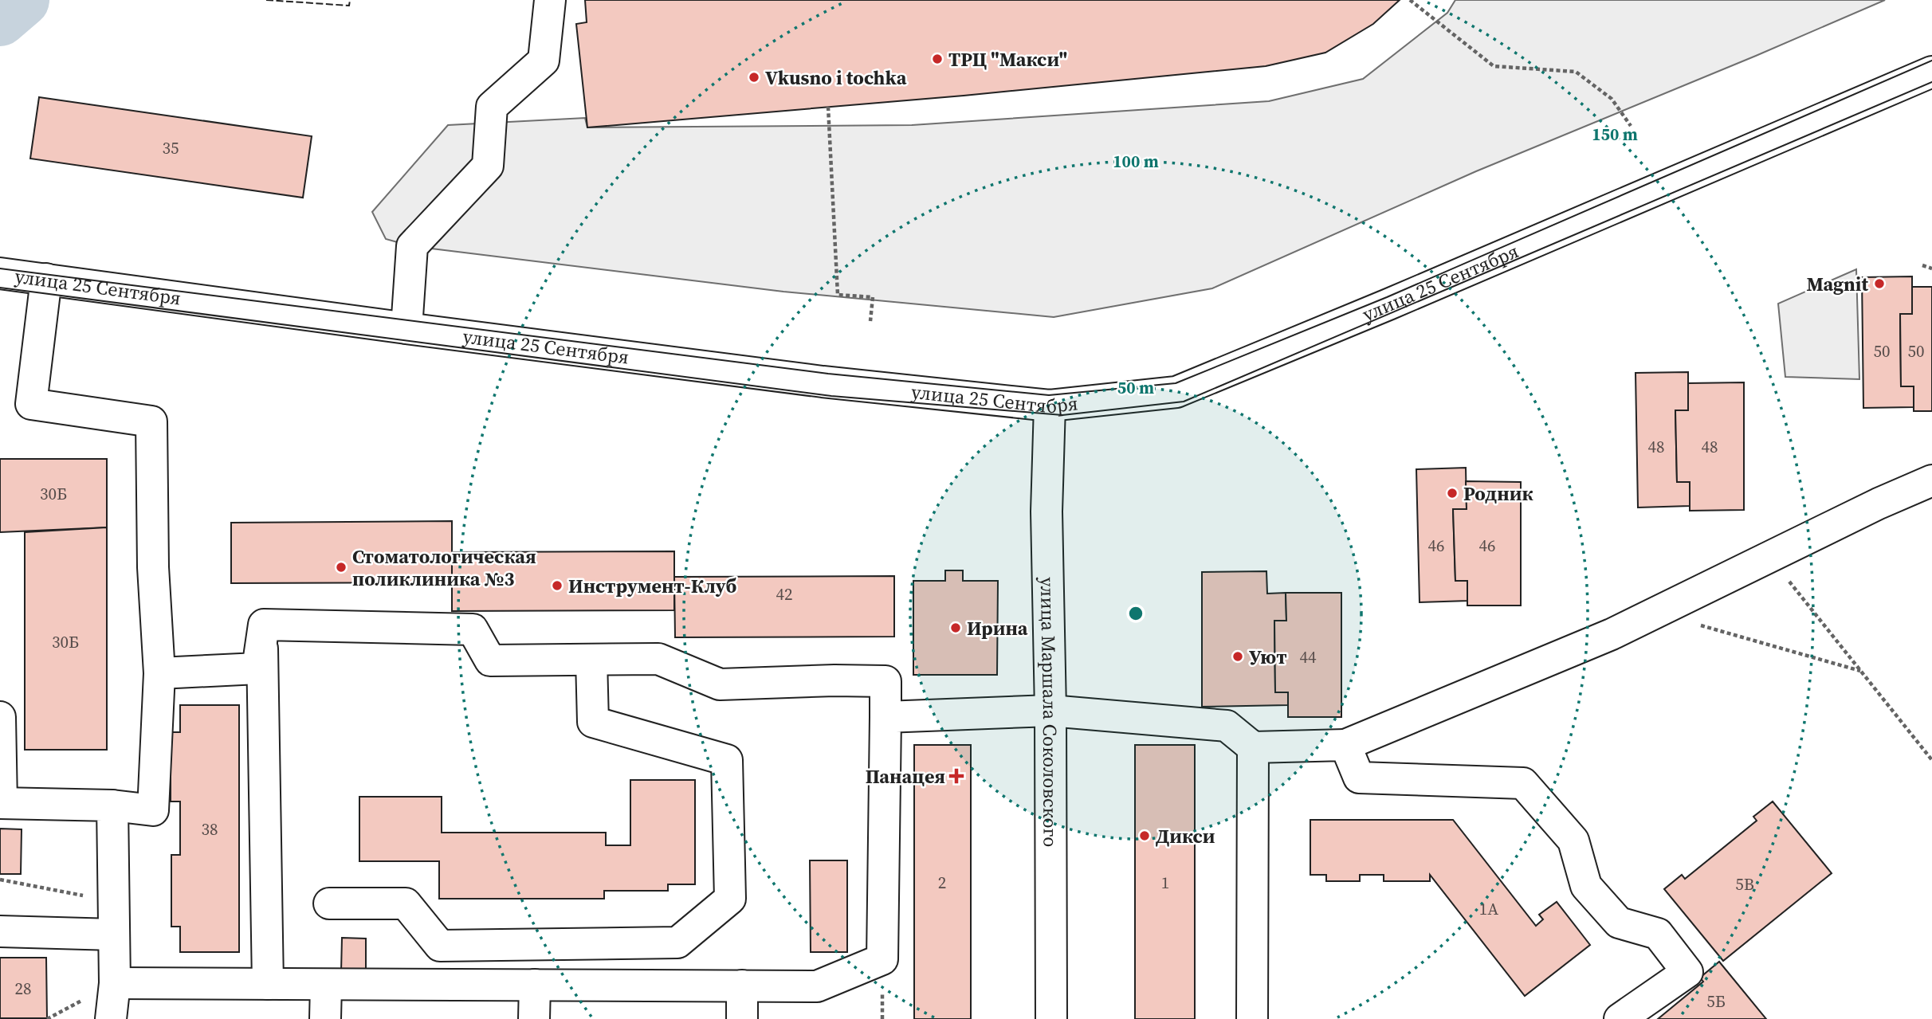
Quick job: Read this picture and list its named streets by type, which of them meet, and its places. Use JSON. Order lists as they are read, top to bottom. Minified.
{"streets":{"main road":["улица 25 Сентября","улица Маршала Соколовского"]},"crossings":[["улица 25 Сентября","улица Маршала Соколовского"]],"places":{"other":["ТРЦ \"Макси\"","Vkusno i tochka","Magnit","Родник","Стоматологическая поликлиника №3","Инструмент-Клуб","Ирина","Уют","Дикси"],"health":["Панацея"]},"house_numbers":["35","50","50","48","48","30Б","46","46","42","30Б","44","38","2","1","5В","1А","28","5Б"],"rings":["150 m","100 m","50 m"]}
